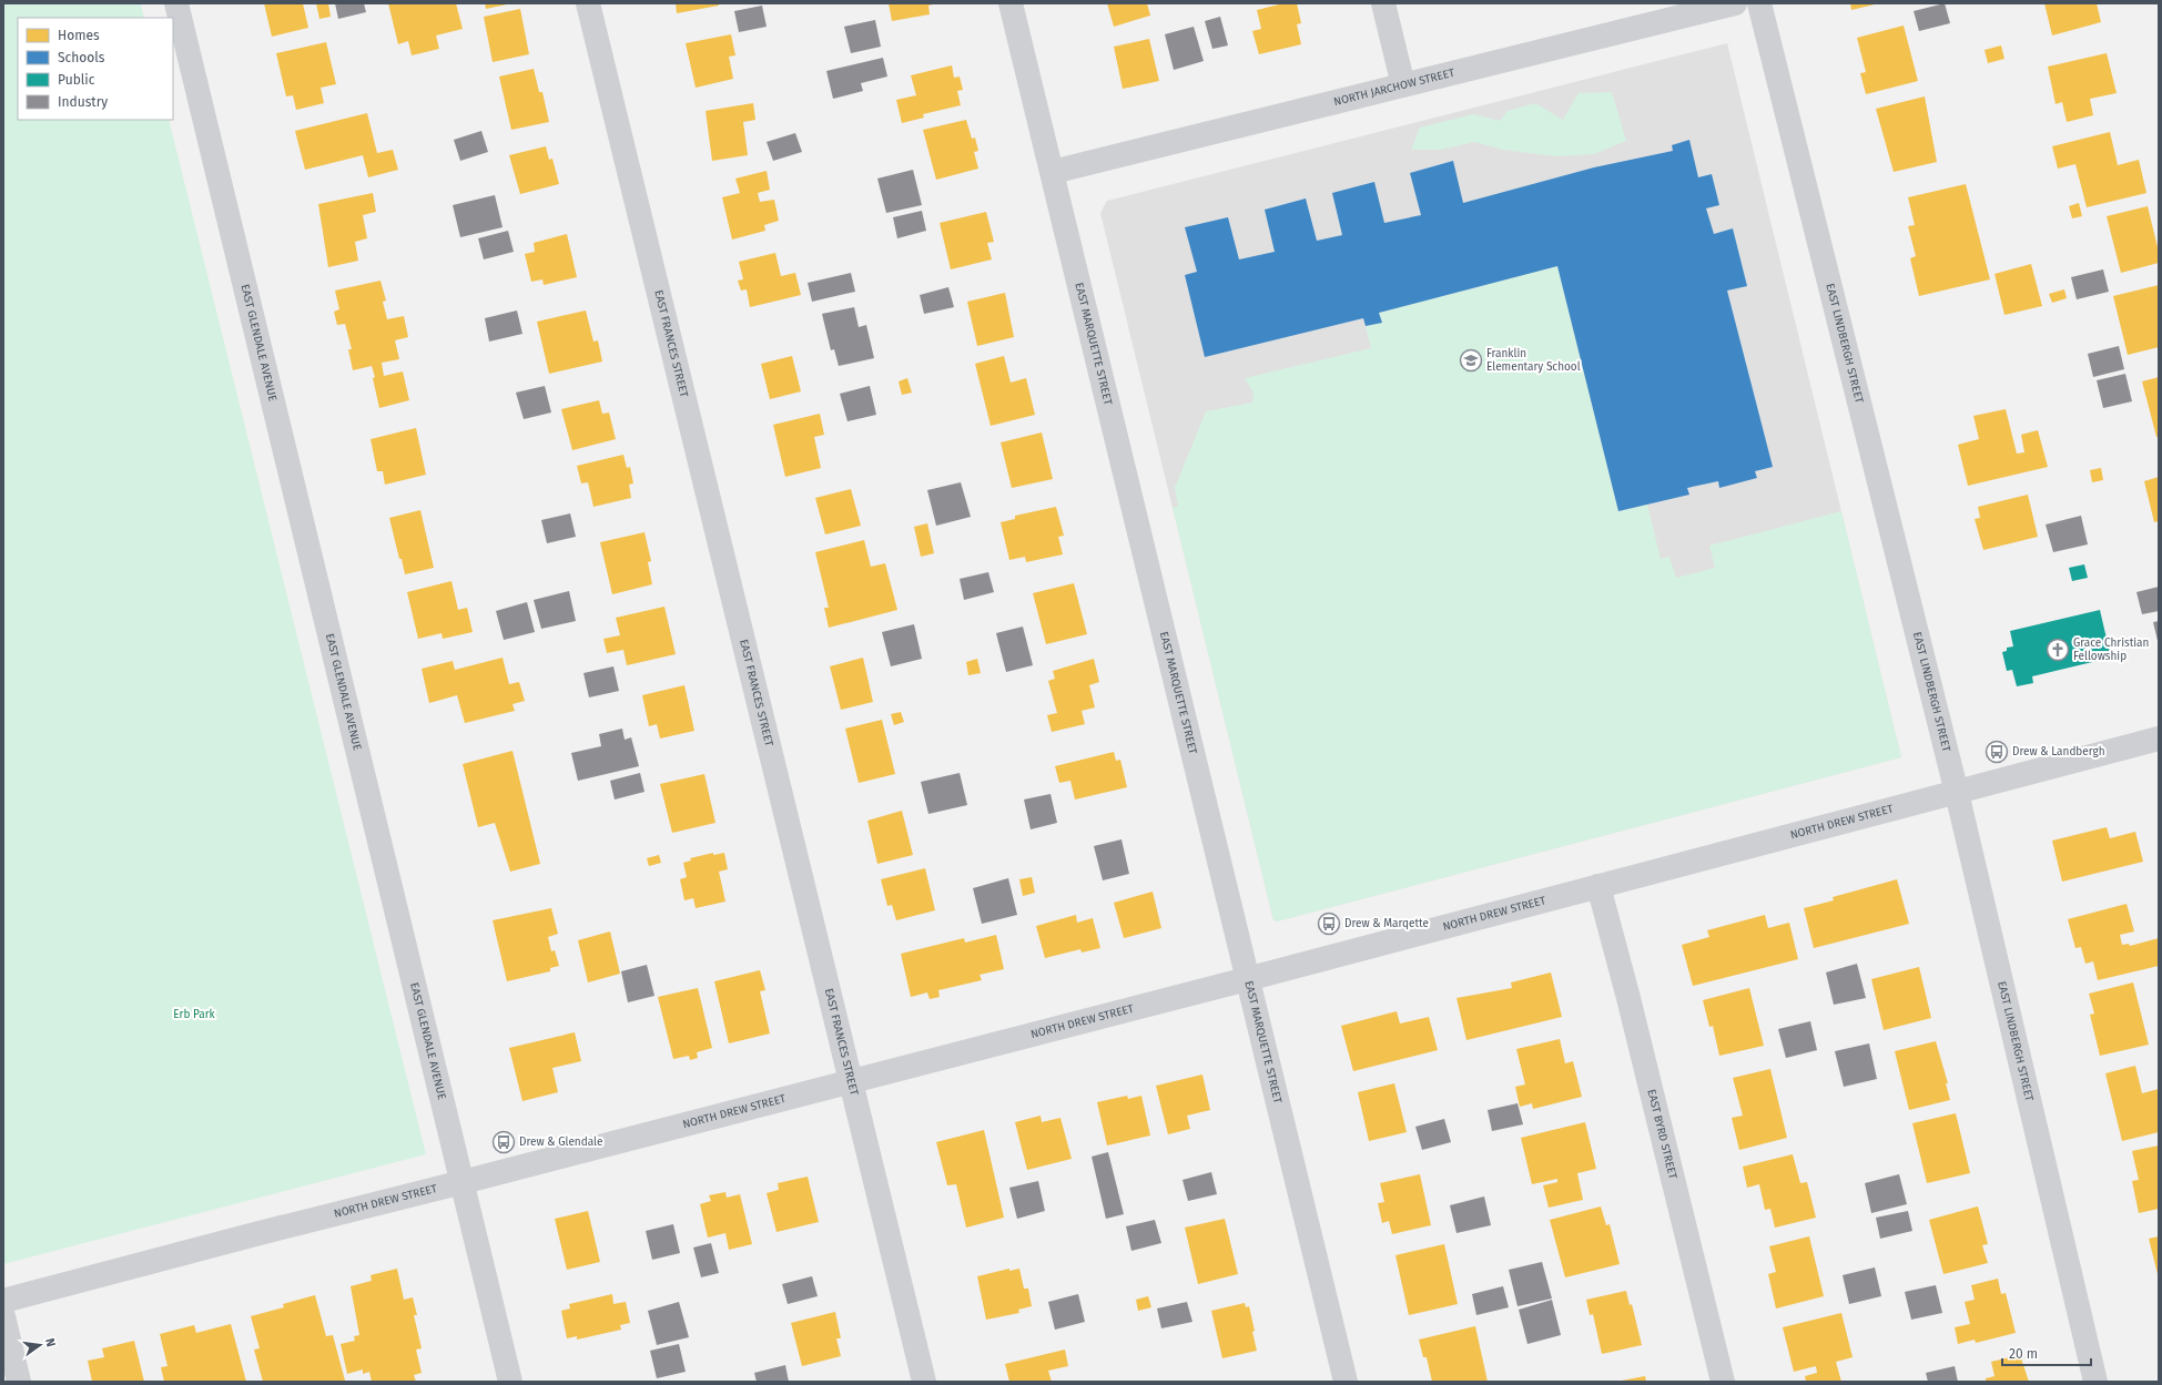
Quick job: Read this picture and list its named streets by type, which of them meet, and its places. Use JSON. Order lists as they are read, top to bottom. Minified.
{"streets":{"street":["NORTH JARCHOW STREET","EAST LINDBERGH STREET","EAST GLENDALE AVENUE","EAST FRANCES STREET","EAST MARQUETTE STREET","NORTH DREW STREET","EAST BYRD STREET"]},"crossings":[["NORTH JARCHOW STREET","EAST MARQUETTE STREET"],["EAST LINDBERGH STREET","NORTH DREW STREET"],["EAST GLENDALE AVENUE","NORTH DREW STREET"],["EAST FRANCES STREET","NORTH DREW STREET"],["EAST MARQUETTE STREET","NORTH DREW STREET"],["NORTH DREW STREET","EAST BYRD STREET"]],"parks":["Erb Park"],"places":{"school or university":["Franklin Elementary School"],"church":["Grace Christian Fellowship"],"bus stop":["Drew & Landbergh","Drew & Marqette","Drew & Glendale"]},"legend":["Homes","Schools","Public","Industry"],"scale_bar":"20 m","north":"right"}
